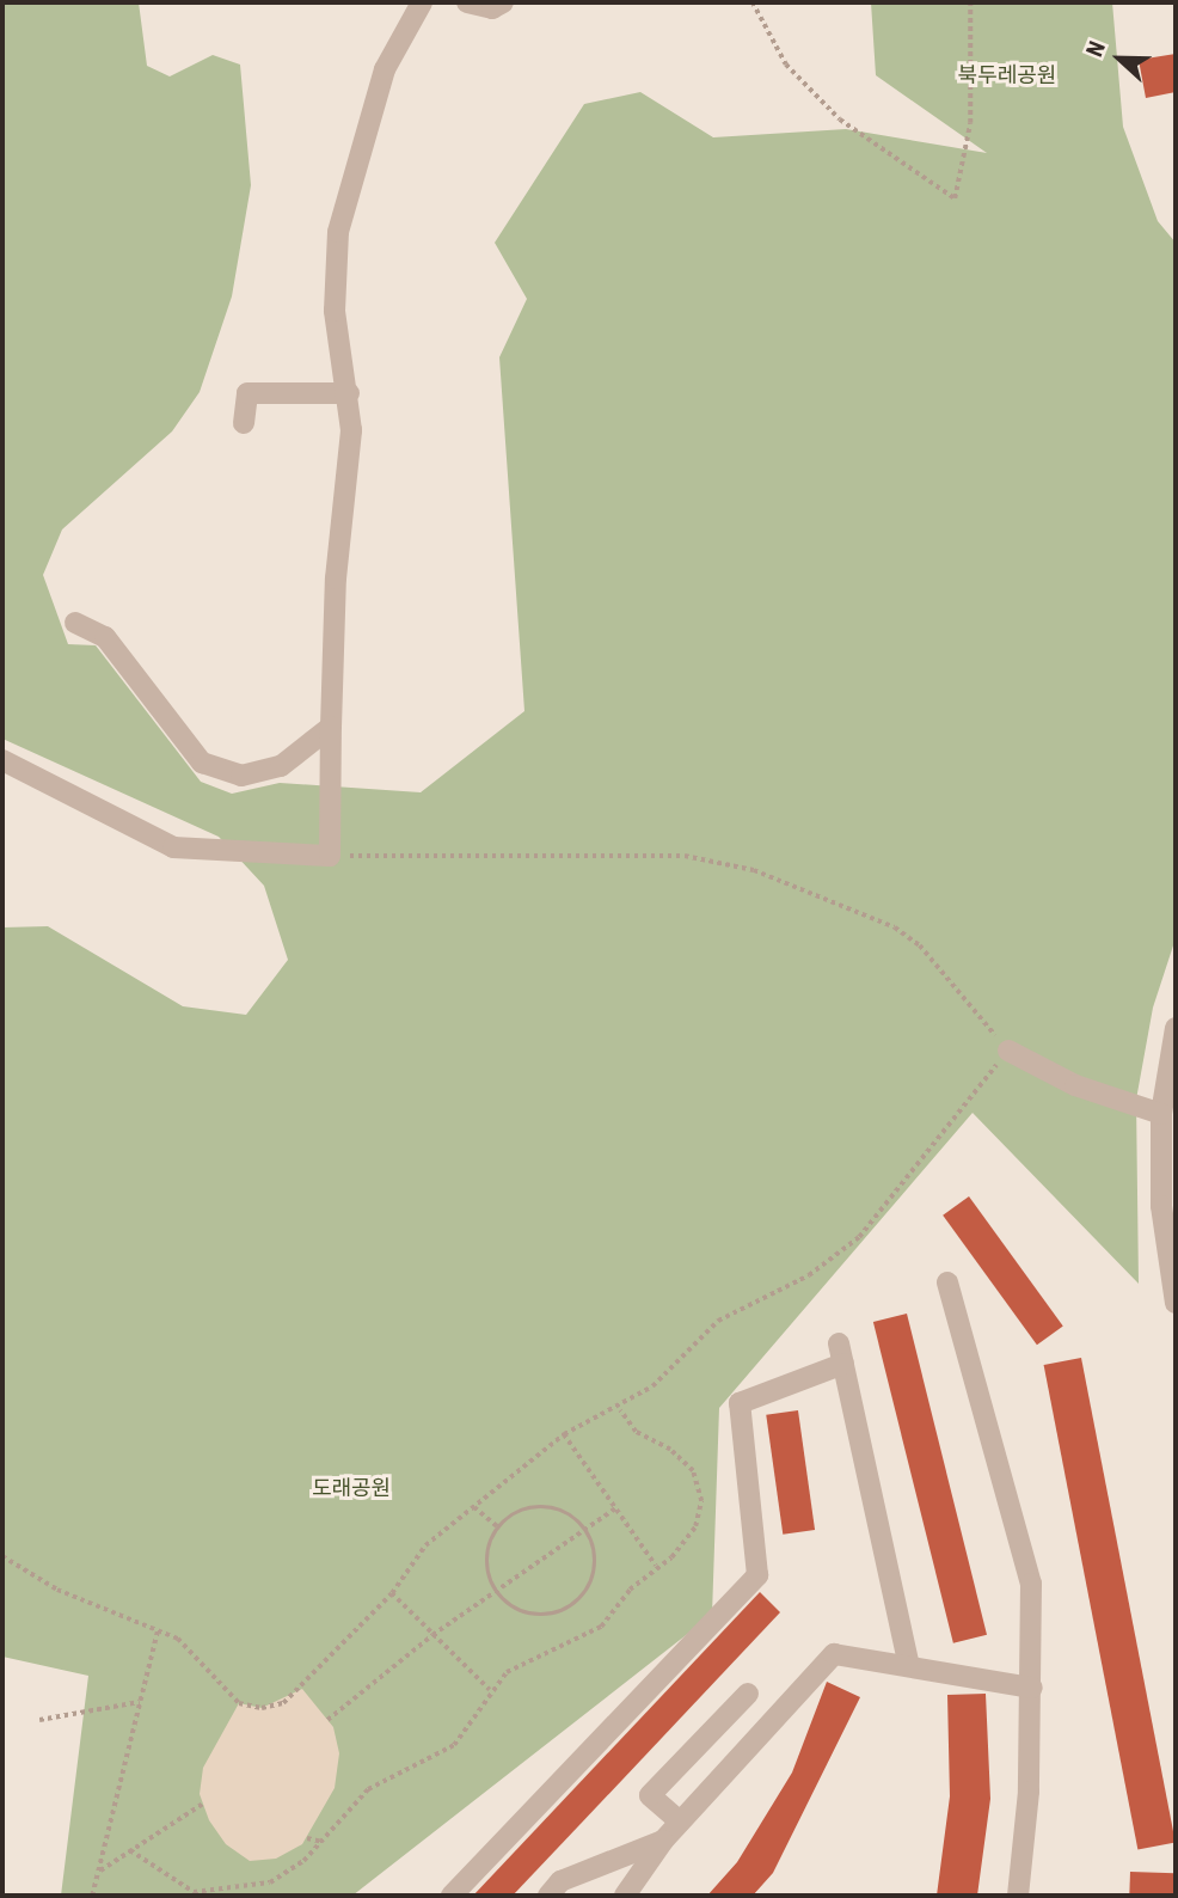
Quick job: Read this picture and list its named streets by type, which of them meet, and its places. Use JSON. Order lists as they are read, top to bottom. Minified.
{"parks":["북두레공원","도래공원"],"north":"left"}
